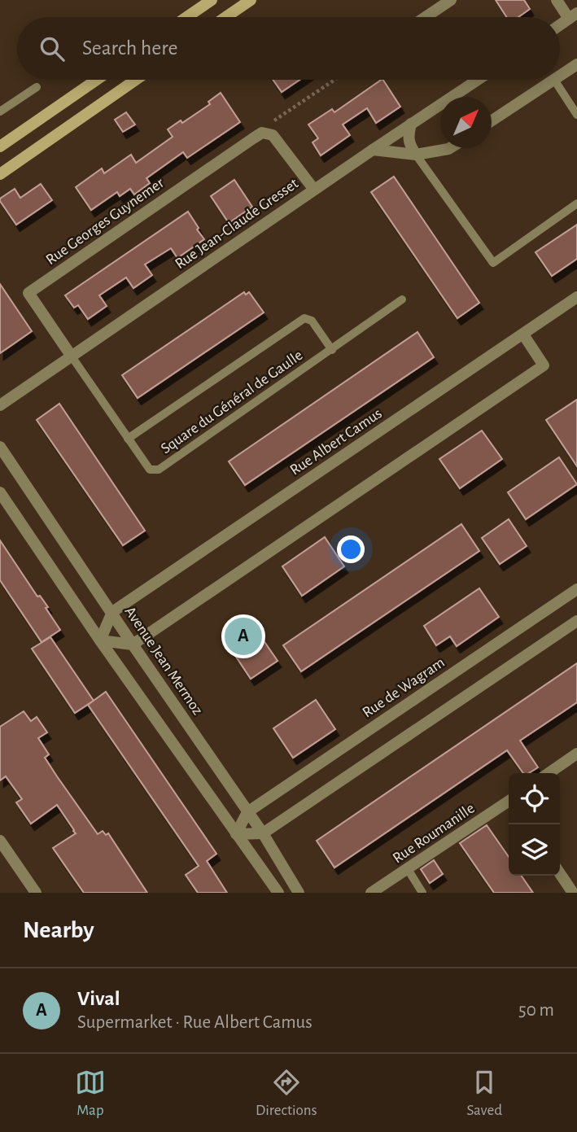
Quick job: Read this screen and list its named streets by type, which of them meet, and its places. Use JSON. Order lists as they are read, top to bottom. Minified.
{"streets":{"street":["Rue Georges Guynemer","Rue Jean-Claude Gresset","Rue Albert Camus","Avenue Jean Mermoz","Rue de Wagram","Rue Roumanille"],"lane":["Square du Général de Gaulle"]},"crossings":[["Rue Georges Guynemer","Rue Jean-Claude Gresset"],["Rue Georges Guynemer","Square du Général de Gaulle"],["Rue Jean-Claude Gresset","Square du Général de Gaulle"],["Rue Albert Camus","Avenue Jean Mermoz"],["Avenue Jean Mermoz","Rue de Wagram"]],"north":"top right","page":{"search":"Search here","pins":"A","heading":"Nearby","list":[{"mark":"A","name":"Vival","note":"Supermarket · Rue Albert Camus","value":"50 m"}],"nav":["Map","Directions","Saved"]}}
